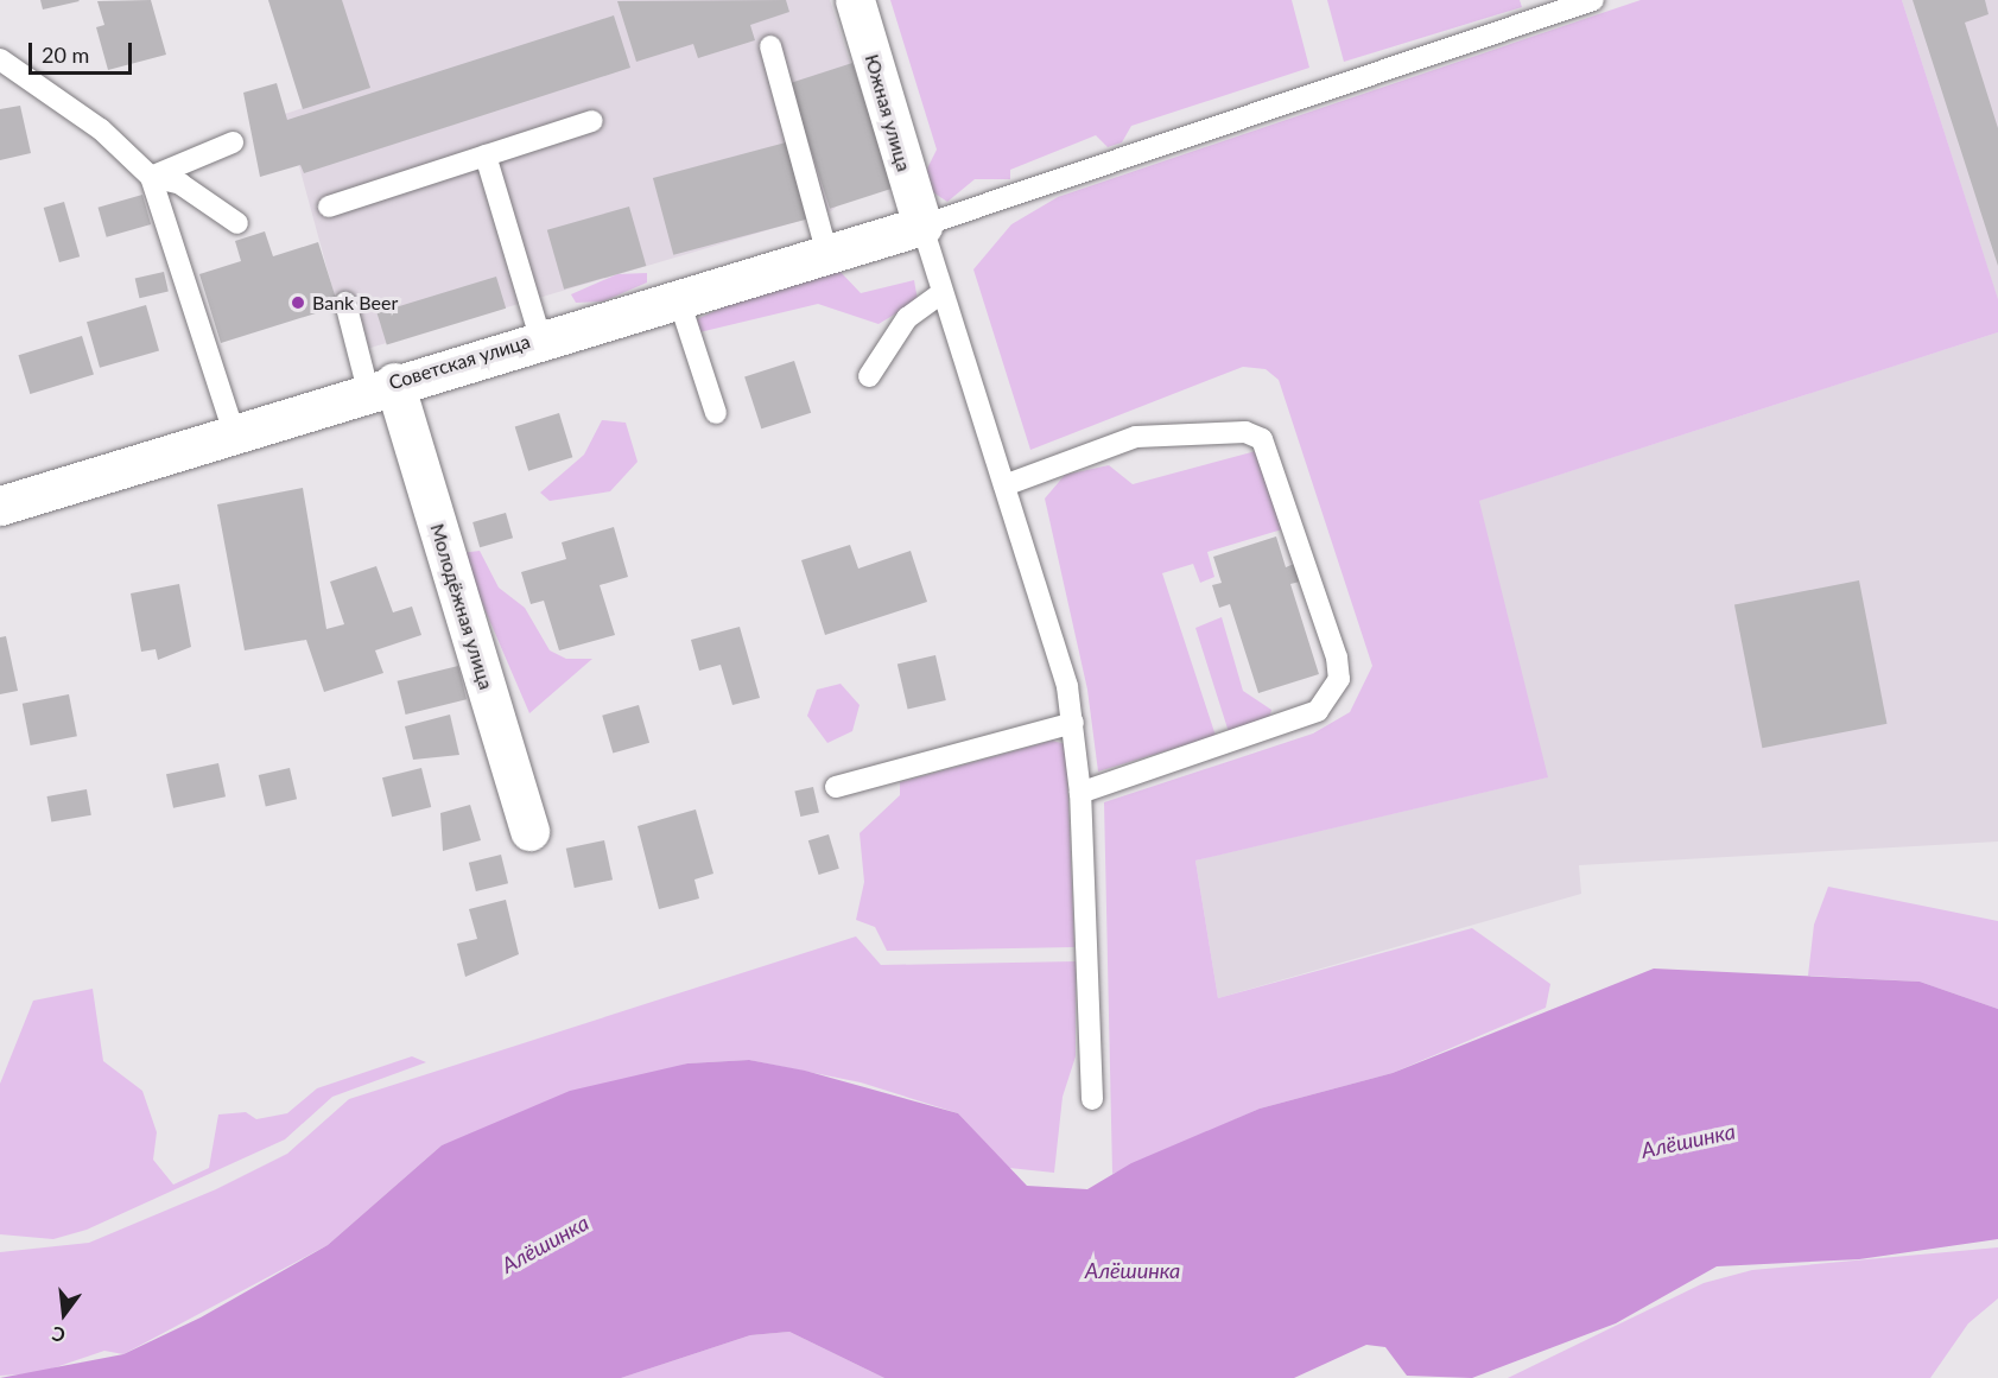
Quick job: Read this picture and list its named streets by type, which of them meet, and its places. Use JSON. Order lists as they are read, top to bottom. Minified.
{"streets":{"street":["Южная улица","Советская улица","Молодёжная улица"]},"crossings":[["Южная улица","Советская улица"],["Советская улица","Молодёжная улица"]],"water":["Алёшинка"],"places":["Bank Beer"],"scale_bar":"20 m","north":"bottom"}
